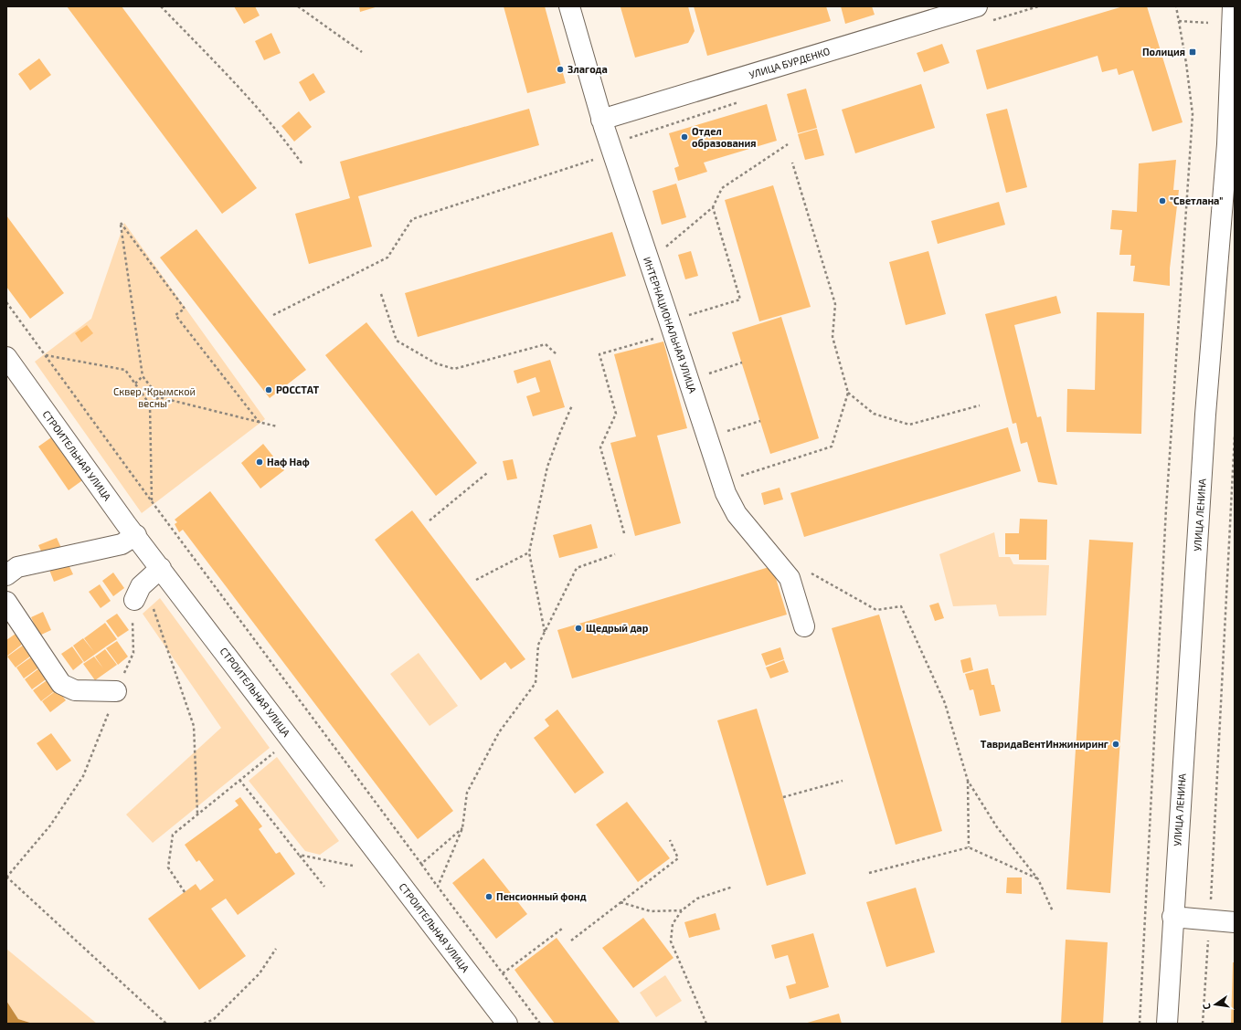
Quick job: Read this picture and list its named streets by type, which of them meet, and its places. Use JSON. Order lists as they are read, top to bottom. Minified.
{"streets":{"street":["УЛИЦА БУРДЕНКО","ИНТЕРНАЦИОНАЛЬНАЯ УЛИЦА","СТРОИТЕЛЬНАЯ УЛИЦА","УЛИЦА ЛЕНИНА"]},"crossings":[["УЛИЦА БУРДЕНКО","ИНТЕРНАЦИОНАЛЬНАЯ УЛИЦА"]],"parks":["Сквер \"Крымской весны\""],"places":{"transit":["Полиция"],"other":["Злагода","Отдел образования","\"Светлана\"","РОССТАТ","Наф Наф","Щедрый дар","ТавридаВентИнжиниринг","Пенсионный фонд"]},"north":"left"}
